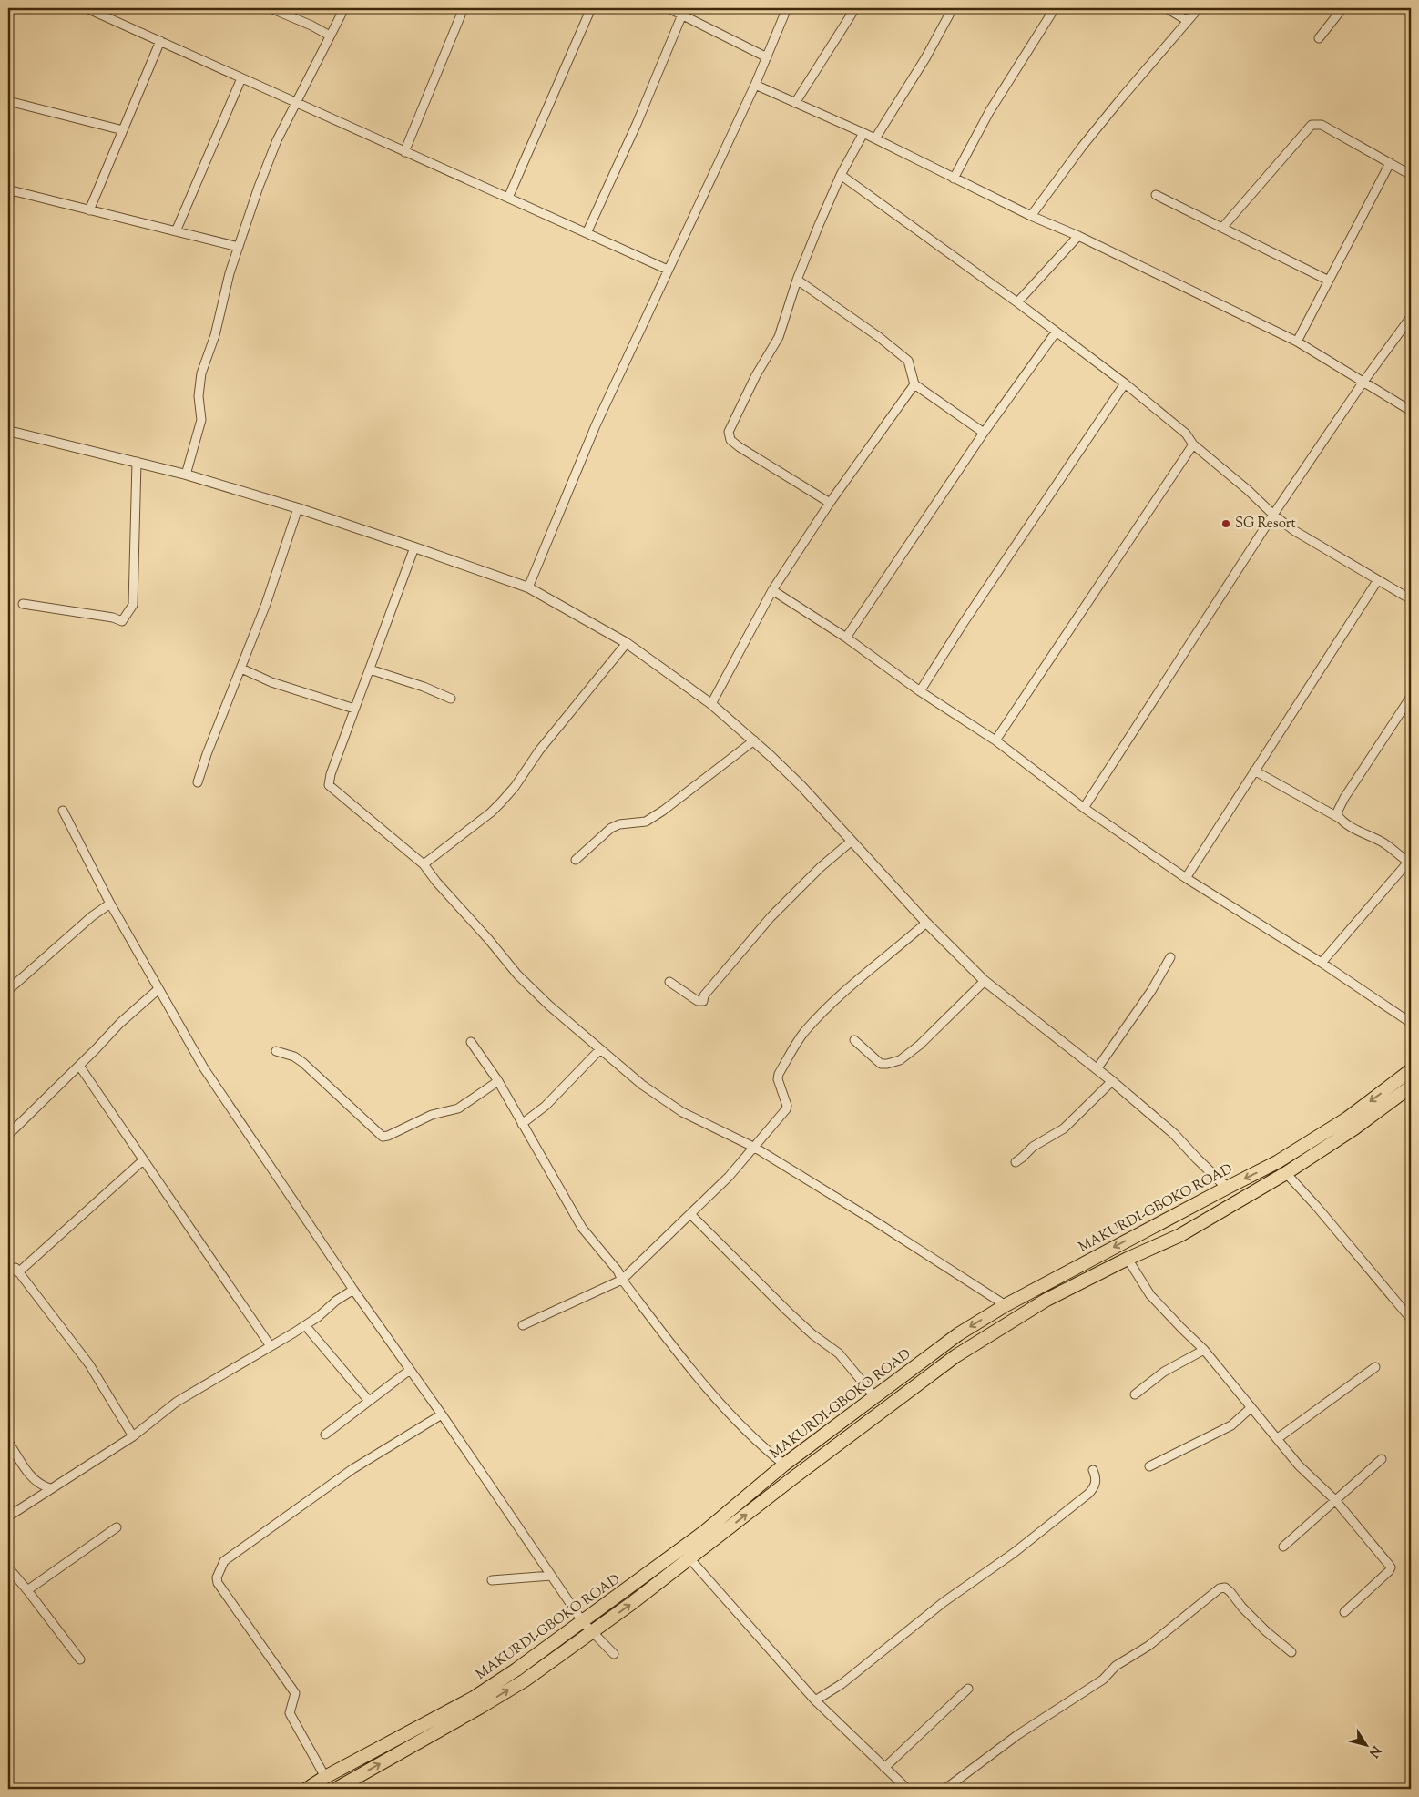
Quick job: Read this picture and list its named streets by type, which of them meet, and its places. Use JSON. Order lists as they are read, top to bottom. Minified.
{"streets":{"main road":["MAKURDI-GBOKO ROAD"]},"places":["SG Resort"],"north":"bottom right"}
